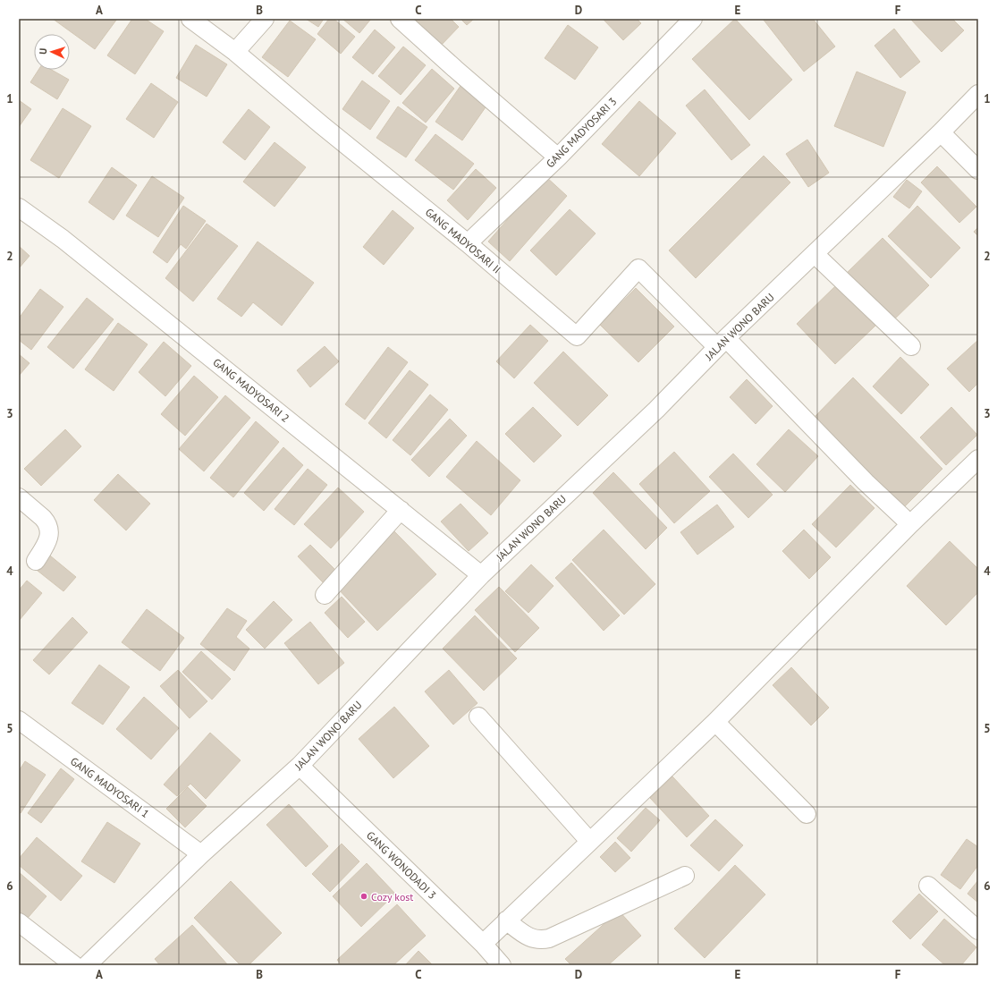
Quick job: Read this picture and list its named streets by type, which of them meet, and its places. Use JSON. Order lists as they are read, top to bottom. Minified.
{"streets":{"street":["GANG MADYOSARI 3","GANG MADYOSARI II","JALAN WONO BARU","GANG MADYOSARI 2","GANG MADYOSARI 1","GANG WONODADI 3"]},"crossings":[["GANG MADYOSARI 3","GANG MADYOSARI II"],["GANG MADYOSARI II","JALAN WONO BARU"],["JALAN WONO BARU","GANG MADYOSARI 2"],["JALAN WONO BARU","GANG MADYOSARI 1"],["JALAN WONO BARU","GANG WONODADI 3"]],"places":["Cozy kost"],"north":"left","grid":{"columns":["A","B","C","D","E","F"],"rows":["1","2","3","4","5","6"]}}
